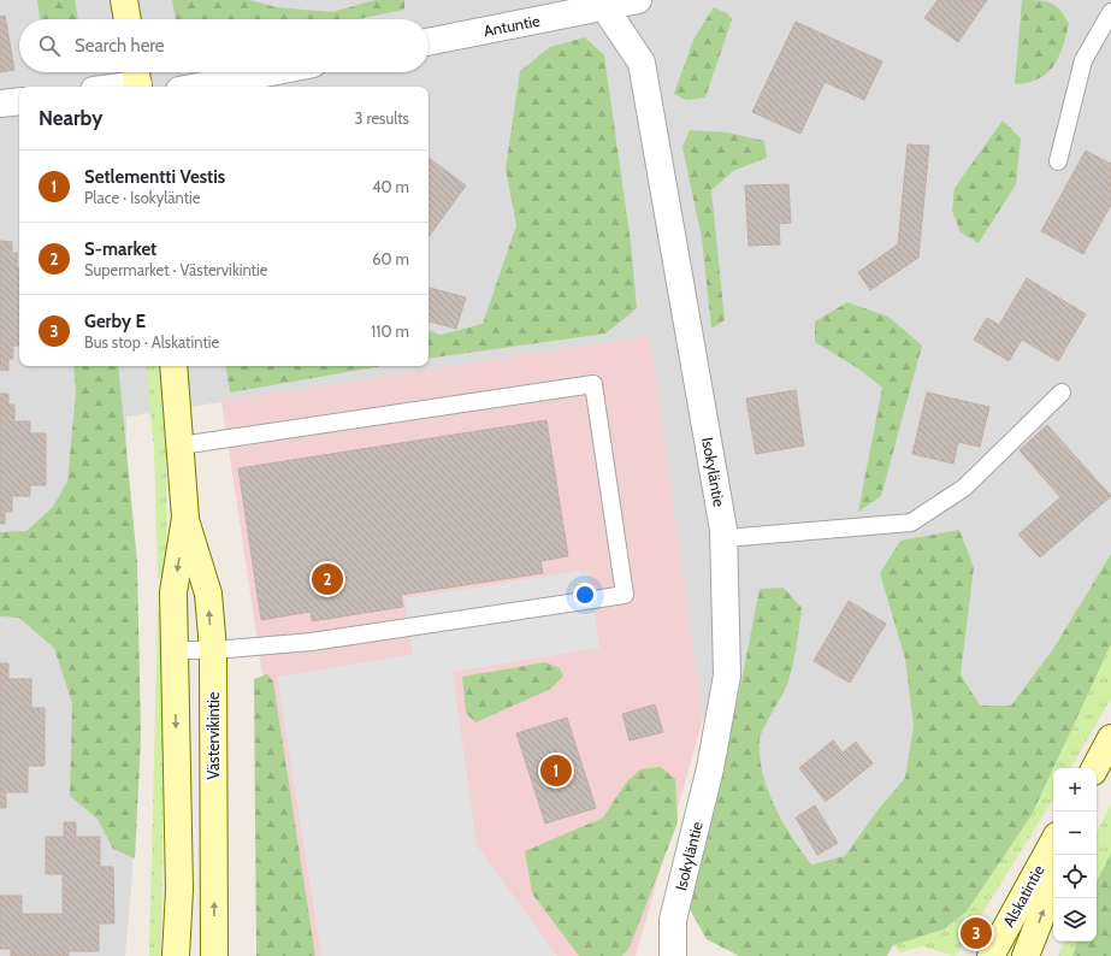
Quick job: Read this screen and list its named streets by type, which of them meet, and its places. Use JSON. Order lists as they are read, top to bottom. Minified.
{"streets":{"main road":["Västervikintie","Alskatintie"],"street":["Antuntie","Isokyläntie"]},"crossings":[["Antuntie","Isokyläntie"]],"page":{"search":"Search here","heading":["Nearby","3 results"],"list":[{"mark":"1","name":"Setlementti Vestis","note":"Place · Isokyläntie","value":"40 m"},{"mark":"2","name":"S-market","note":"Supermarket · Västervikintie","value":"60 m"},{"mark":"3","name":"Gerby E","note":"Bus stop · Alskatintie","value":"110 m"}],"pins":["2","1","3"],"map_buttons":["+","−"]}}
